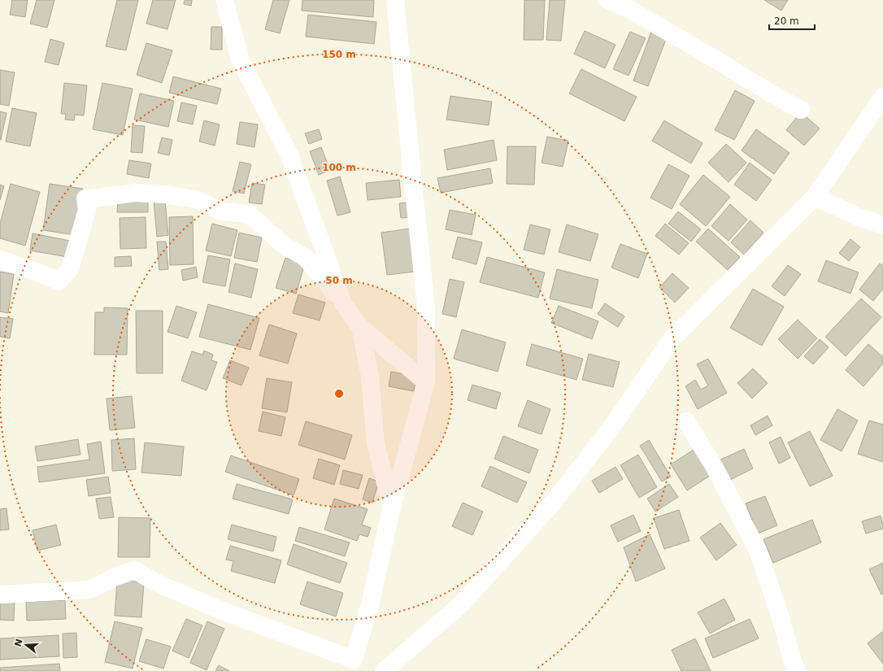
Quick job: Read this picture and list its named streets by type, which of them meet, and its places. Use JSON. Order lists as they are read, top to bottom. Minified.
{"scale_bar":"20 m","north":"left","rings":["150 m","100 m","50 m"]}
